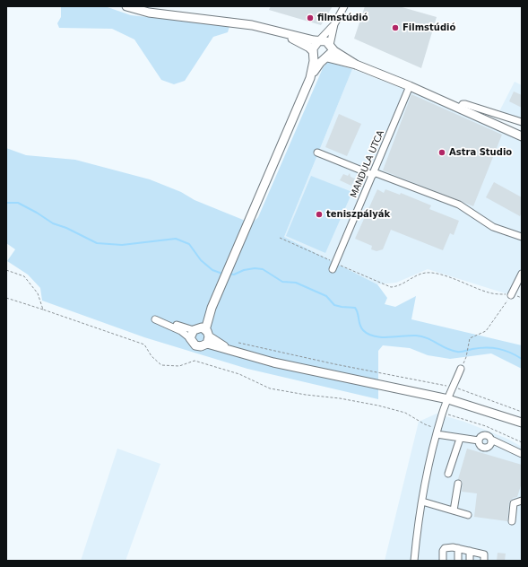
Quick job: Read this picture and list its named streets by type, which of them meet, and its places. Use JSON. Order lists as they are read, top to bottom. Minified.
{"streets":{"street":["MANDULA UTCA"]},"places":["filmstúdió","Filmstúdió","Astra Studio","teniszpályák"]}
